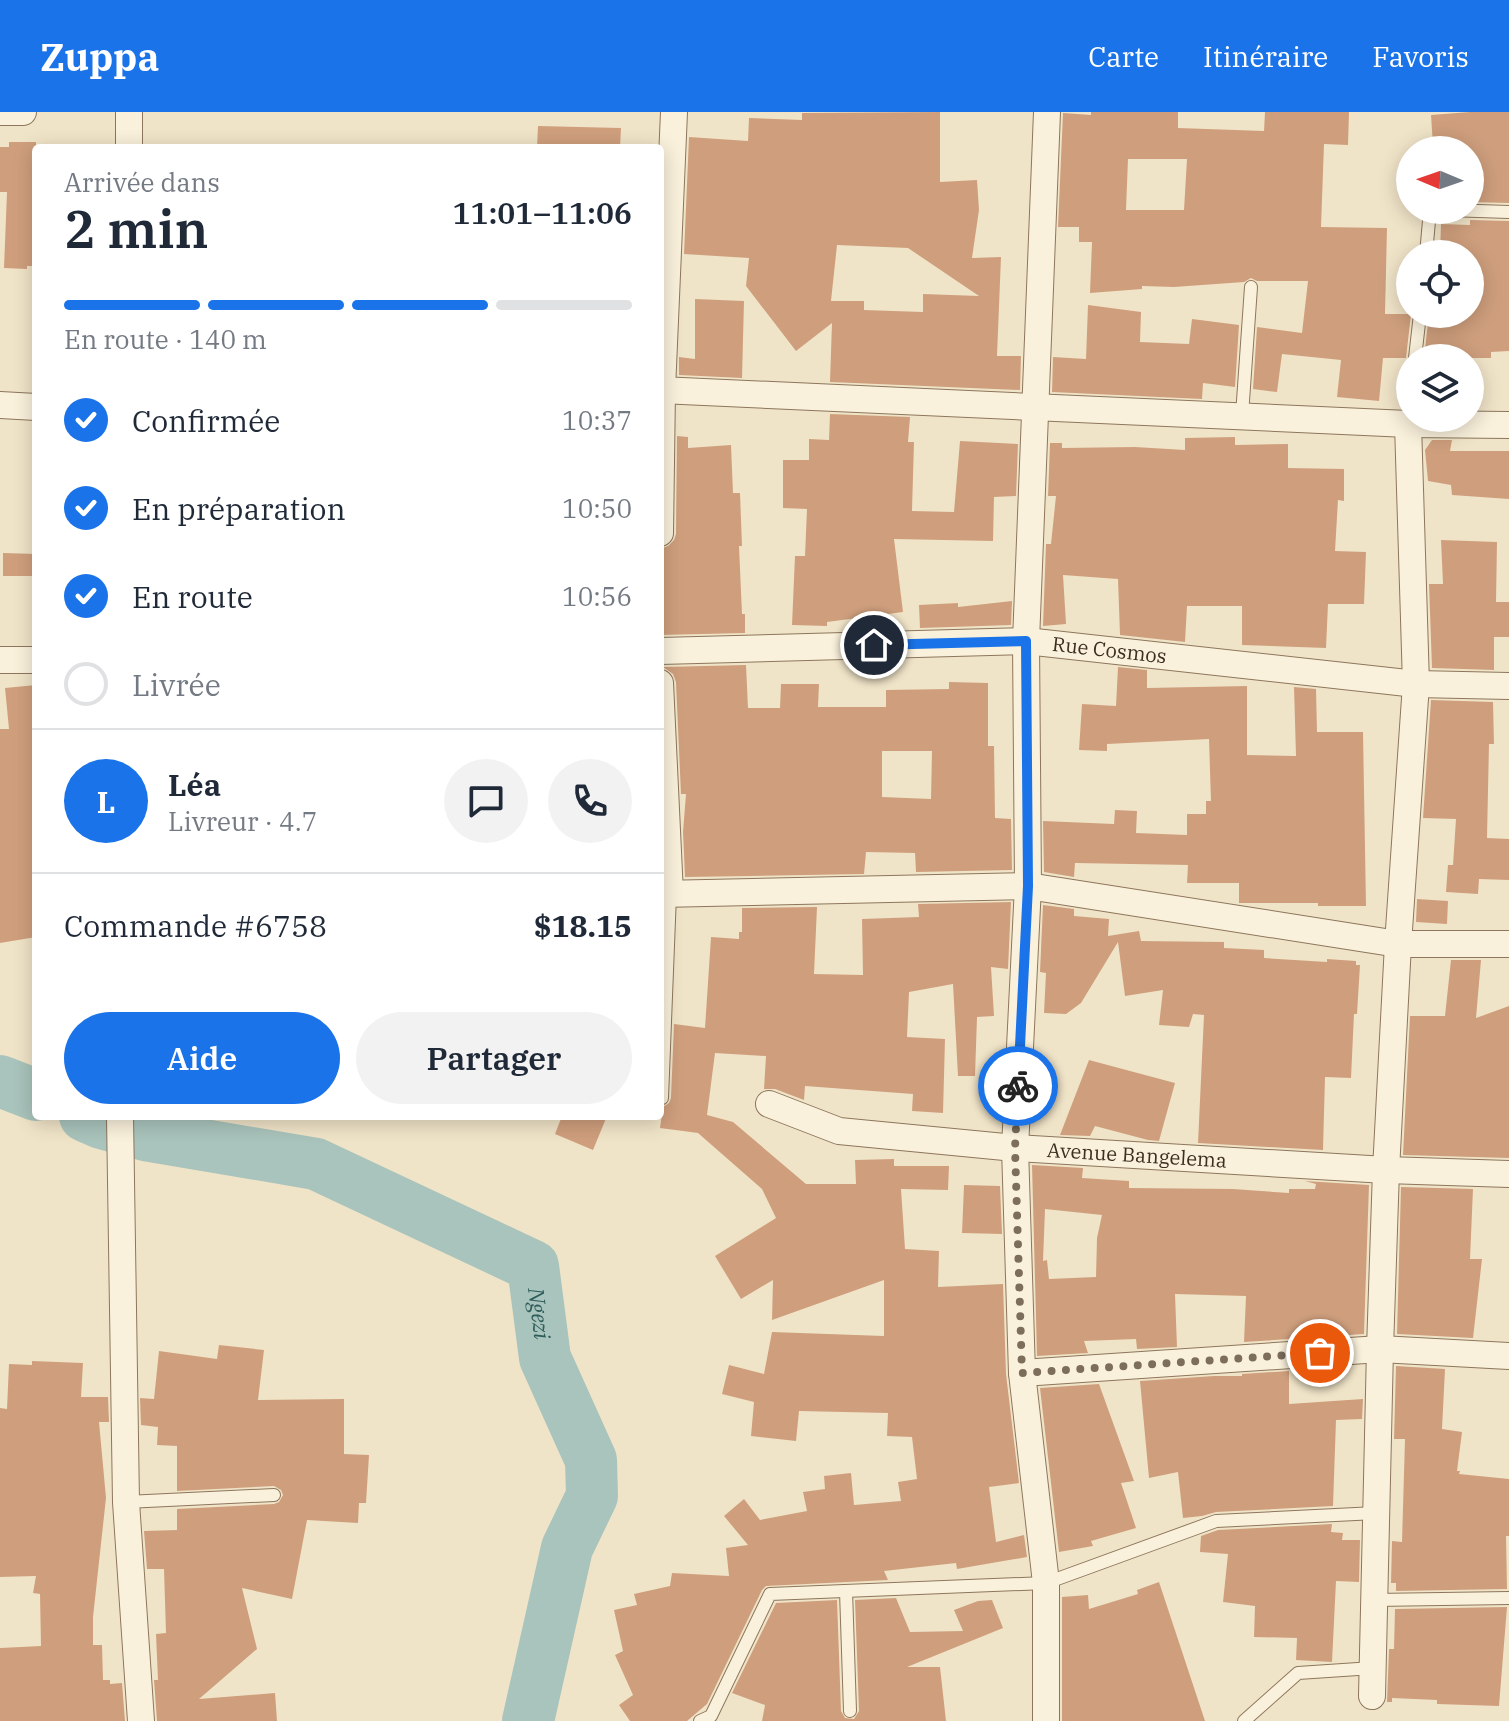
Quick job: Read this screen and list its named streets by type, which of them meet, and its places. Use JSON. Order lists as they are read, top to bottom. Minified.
{"streets":{"street":["Rue Cosmos","Avenue Bangelema"]},"water":["Ngezi"],"north":"left","page":{"header":"Zuppa","nav":["Carte","Itinéraire","Favoris"],"heading":["2 min","Arrivée dans","11:01–11:06"],"panel":["Léa","Livreur · 4.7","Commande #6758","$18.15"],"bar":"En route · 140 m","list":[["Confirmée","10:37"],["En préparation","10:50"],["En route","10:56"],"Livrée"],"round":"L","buttons":["Aide","Partager"]}}
